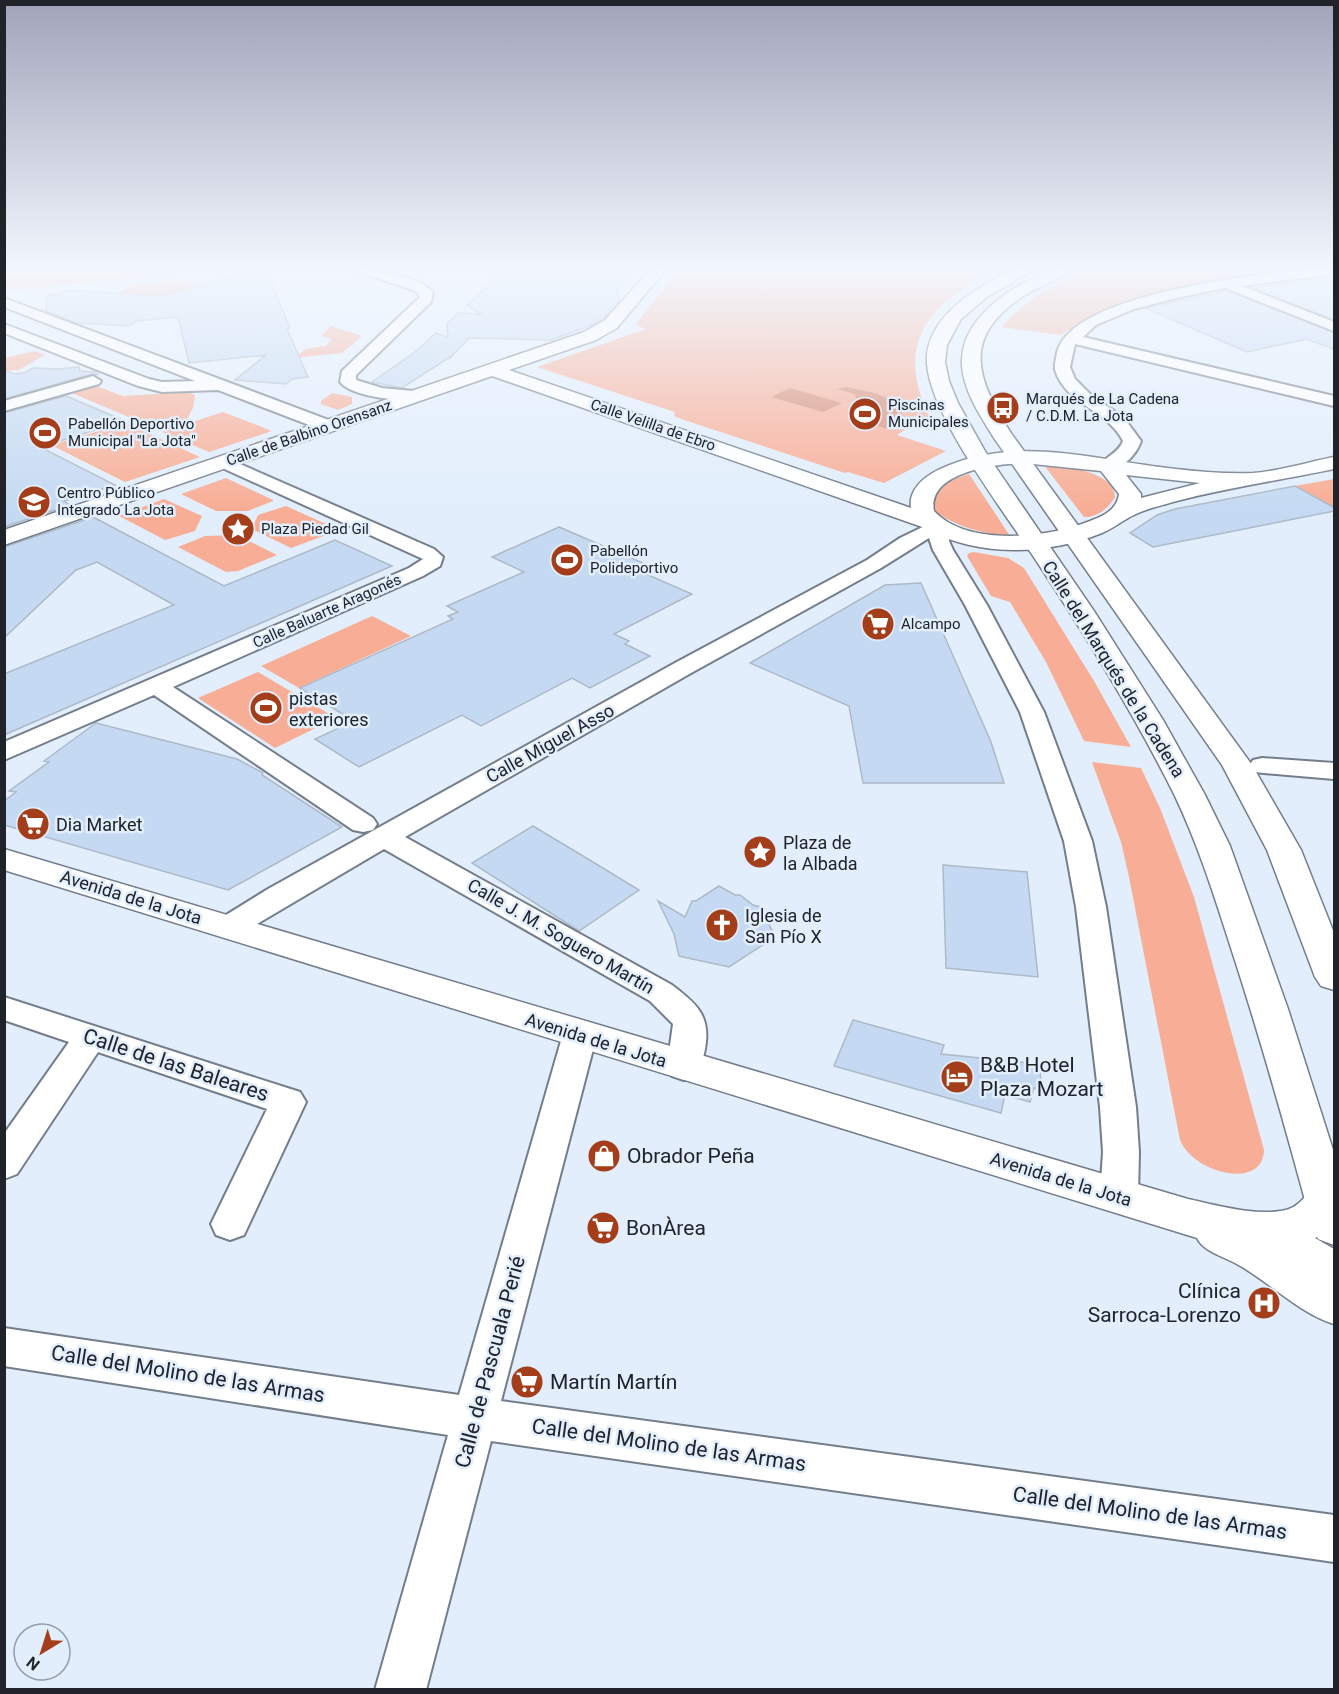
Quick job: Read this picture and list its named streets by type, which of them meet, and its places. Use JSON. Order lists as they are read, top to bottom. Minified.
{"streets":{"street":["Calle Velilla de Ebro","Calle de Balbino Orensanz","Calle Baluarte Aragonés","Calle del Marqués de la Cadena","Calle Miguel Asso","Avenida de la Jota","Calle J. M. Soguero Martín","Calle de las Baleares","Calle de Pascuala Perié","Calle del Molino de las Armas"]},"crossings":[["Calle Velilla de Ebro","Calle de Balbino Orensanz"],["Calle Velilla de Ebro","Calle del Marqués de la Cadena"],["Calle Velilla de Ebro","Calle Miguel Asso"],["Calle de Balbino Orensanz","Calle Baluarte Aragonés"],["Calle del Marqués de la Cadena","Avenida de la Jota"],["Calle Miguel Asso","Avenida de la Jota"],["Calle Miguel Asso","Calle J. M. Soguero Martín"],["Avenida de la Jota","Calle J. M. Soguero Martín"],["Avenida de la Jota","Calle de Pascuala Perié"],["Calle de Pascuala Perié","Calle del Molino de las Armas"]],"places":{"bus stop":["Marqués de La Cadena / C.D.M. La Jota"],"sports":["Piscinas Municipales","Pabellón Deportivo Municipal \"La Jota\"","Pabellón Polideportivo","pistas exteriores"],"school or university":["Centro Público Integrado La Jota"],"place":["Plaza Piedad Gil","Plaza de la Albada"],"supermarket":["Alcampo","Dia Market","BonÀrea","Martín Martín"],"church":["Iglesia de San Pío X"],"hotel":["B&B Hotel Plaza Mozart"],"shop":["Obrador Peña"],"hospital":["Clínica Sarroca-Lorenzo"]},"north":"bottom left"}
